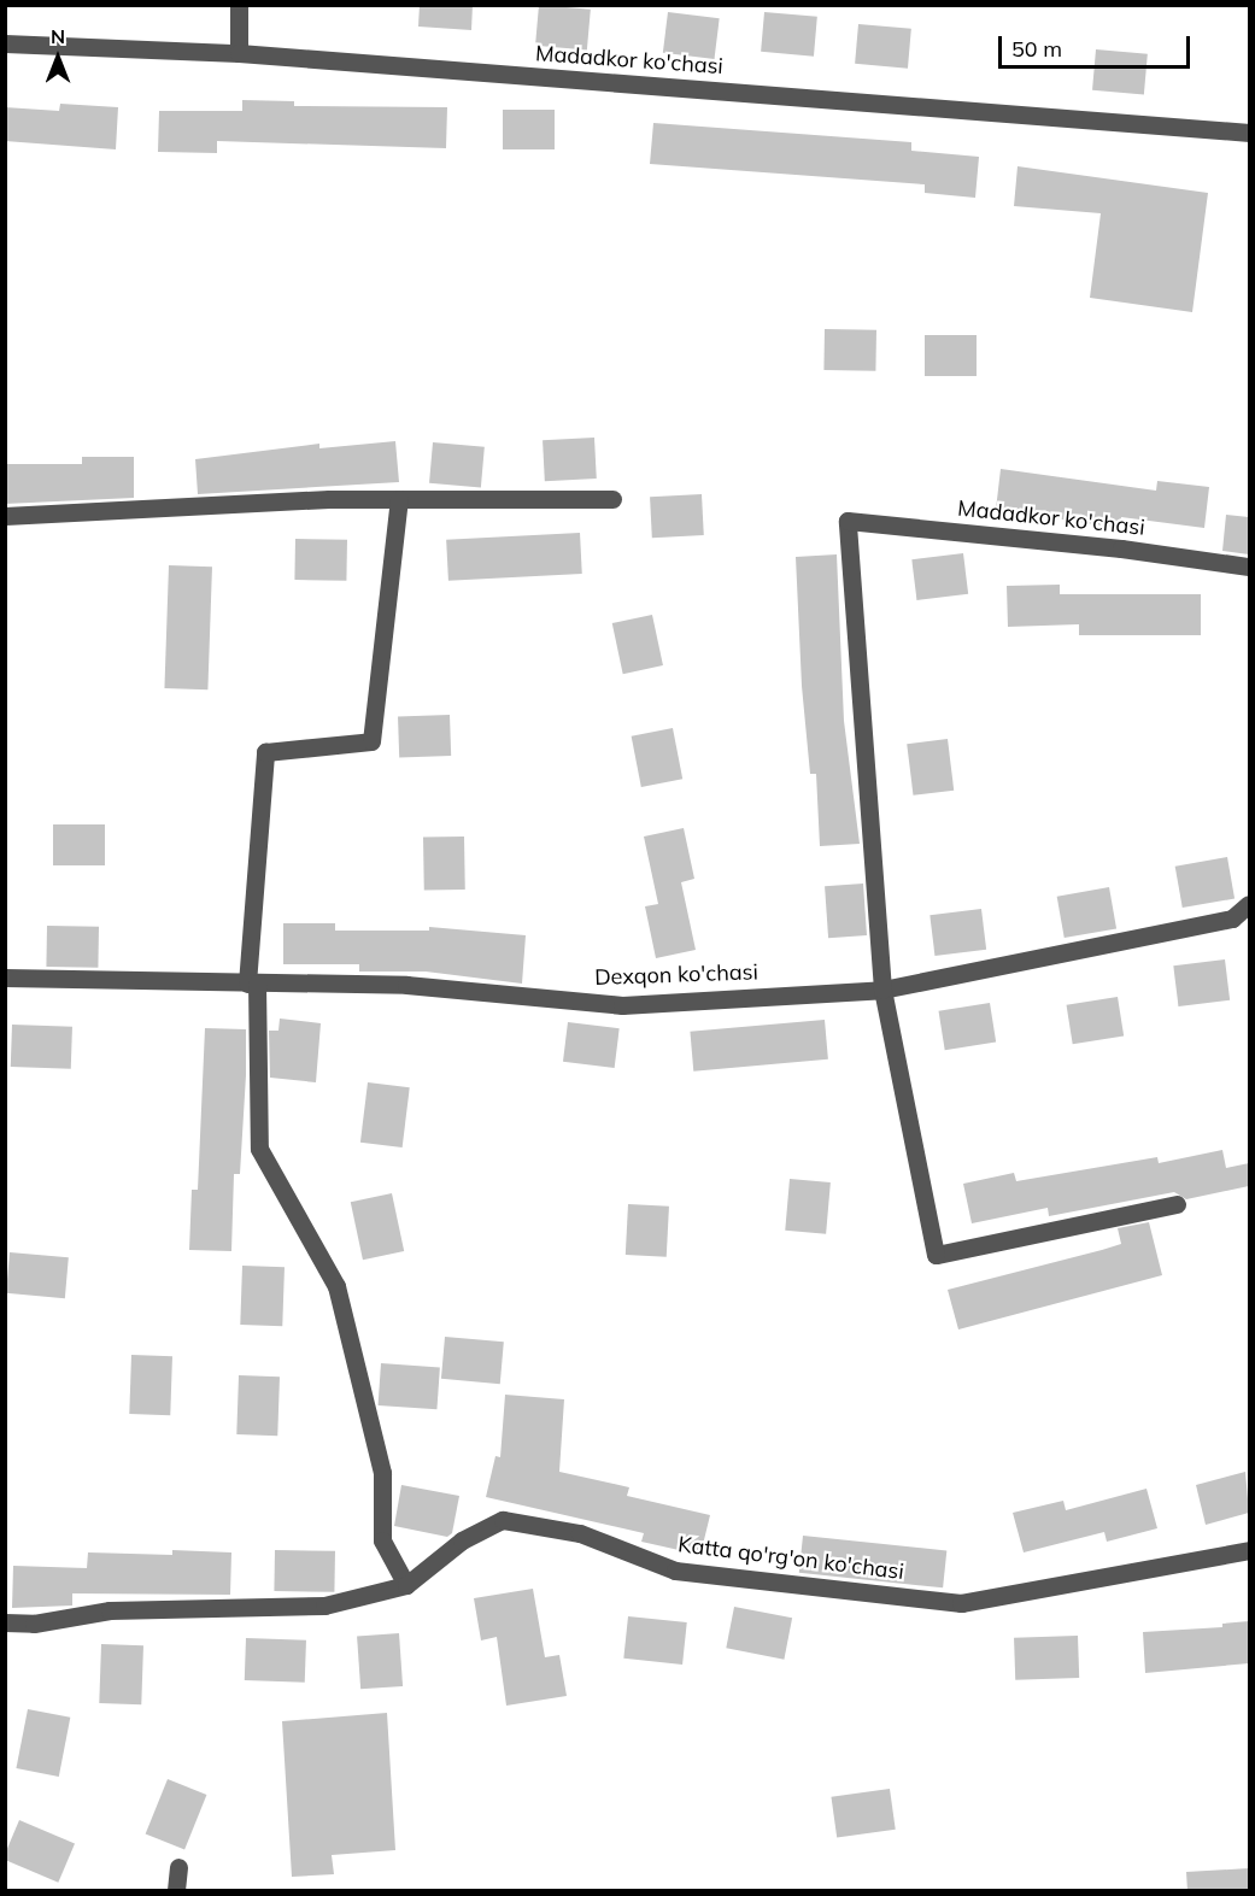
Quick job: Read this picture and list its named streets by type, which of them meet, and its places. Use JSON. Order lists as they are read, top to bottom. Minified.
{"streets":{"street":["Madadkor ko'chasi","Dexqon ko'chasi","Katta qo'rg'on ko'chasi"]},"crossings":[["Madadkor ko'chasi","Dexqon ko'chasi"]],"scale_bar":"50 m","north":"top"}
